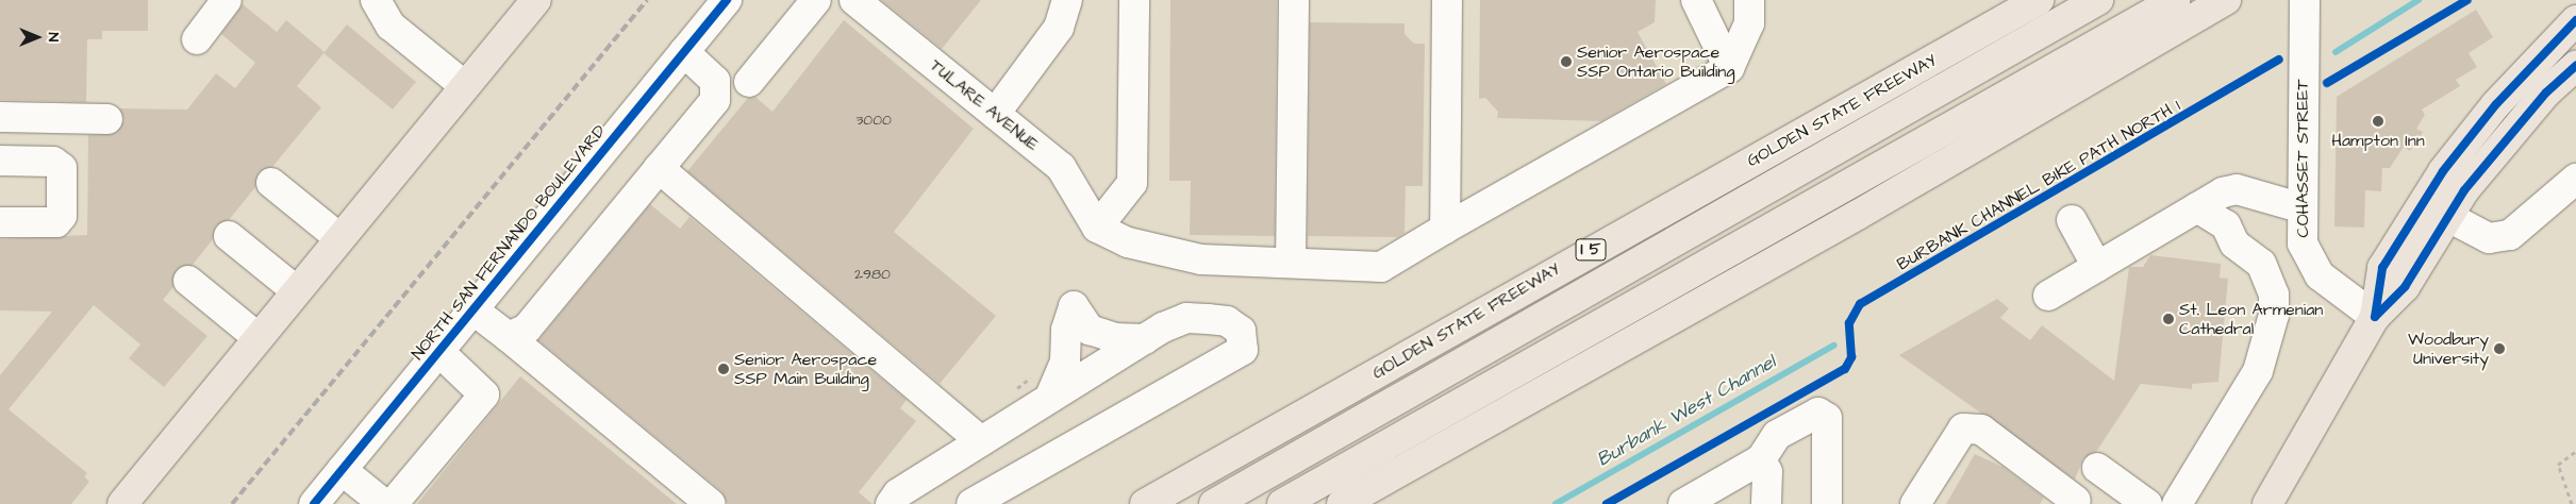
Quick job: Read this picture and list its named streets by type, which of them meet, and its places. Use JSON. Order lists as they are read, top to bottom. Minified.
{"streets":{"main road":["GOLDEN STATE FREEWAY","I 5"],"street":["TULARE AVENUE","COHASSET STREET","NORTH SAN FERNANDO BOULEVARD"],"cycle path":["BURBANK CHANNEL BIKE PATH NORTH 1"]},"water":["Burbank West Channel"],"places":["Senior Aerospace SSP Ontario Building","Hampton Inn","St. Leon Armenian Cathedral","Woodbury University","Senior Aerospace SSP Main Building"],"house_numbers":["3000","2980"],"north":"right"}
